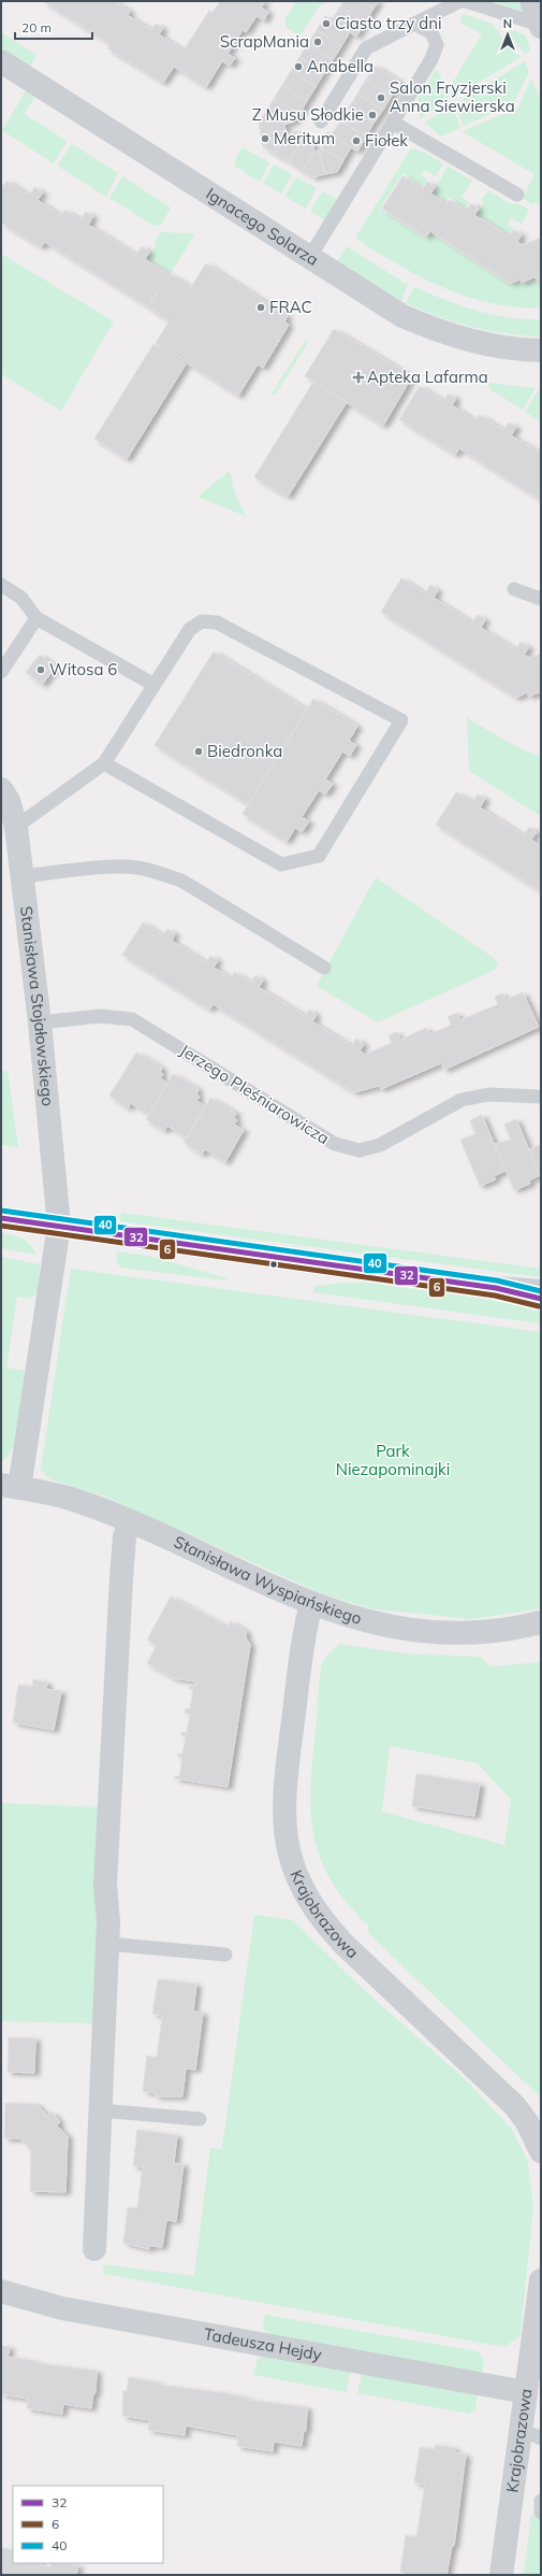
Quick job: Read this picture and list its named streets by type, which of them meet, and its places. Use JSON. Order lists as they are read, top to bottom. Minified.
{"streets":{"street":["Ignacego Solarza","Stanisława Stojałowskiego","Stanisława Wyspiańskiego","Krajobrazowa","Tadeusza Hejdy"],"lane":["Jerzego Pleśniarowicza"]},"crossings":[["Stanisława Stojałowskiego","Jerzego Pleśniarowicza"],["Stanisława Stojałowskiego","Stanisława Wyspiańskiego"],["Stanisława Wyspiańskiego","Krajobrazowa"],["Krajobrazowa","Tadeusza Hejdy"]],"parks":["Park Niezapominajki"],"places":{"other":["Ciasto trzy dni","ScrapMania","Anabella","Salon Fryzjerski Anna Siewierska","Z Musu Słodkie","Meritum","Fiołek","FRAC","Witosa 6","Biedronka"],"health":["Apteka Lafarma"]},"lines":["transit line 40","transit line 32","transit line 6"],"legend":["32","6","40"],"scale_bar":"20 m","north":"top"}
